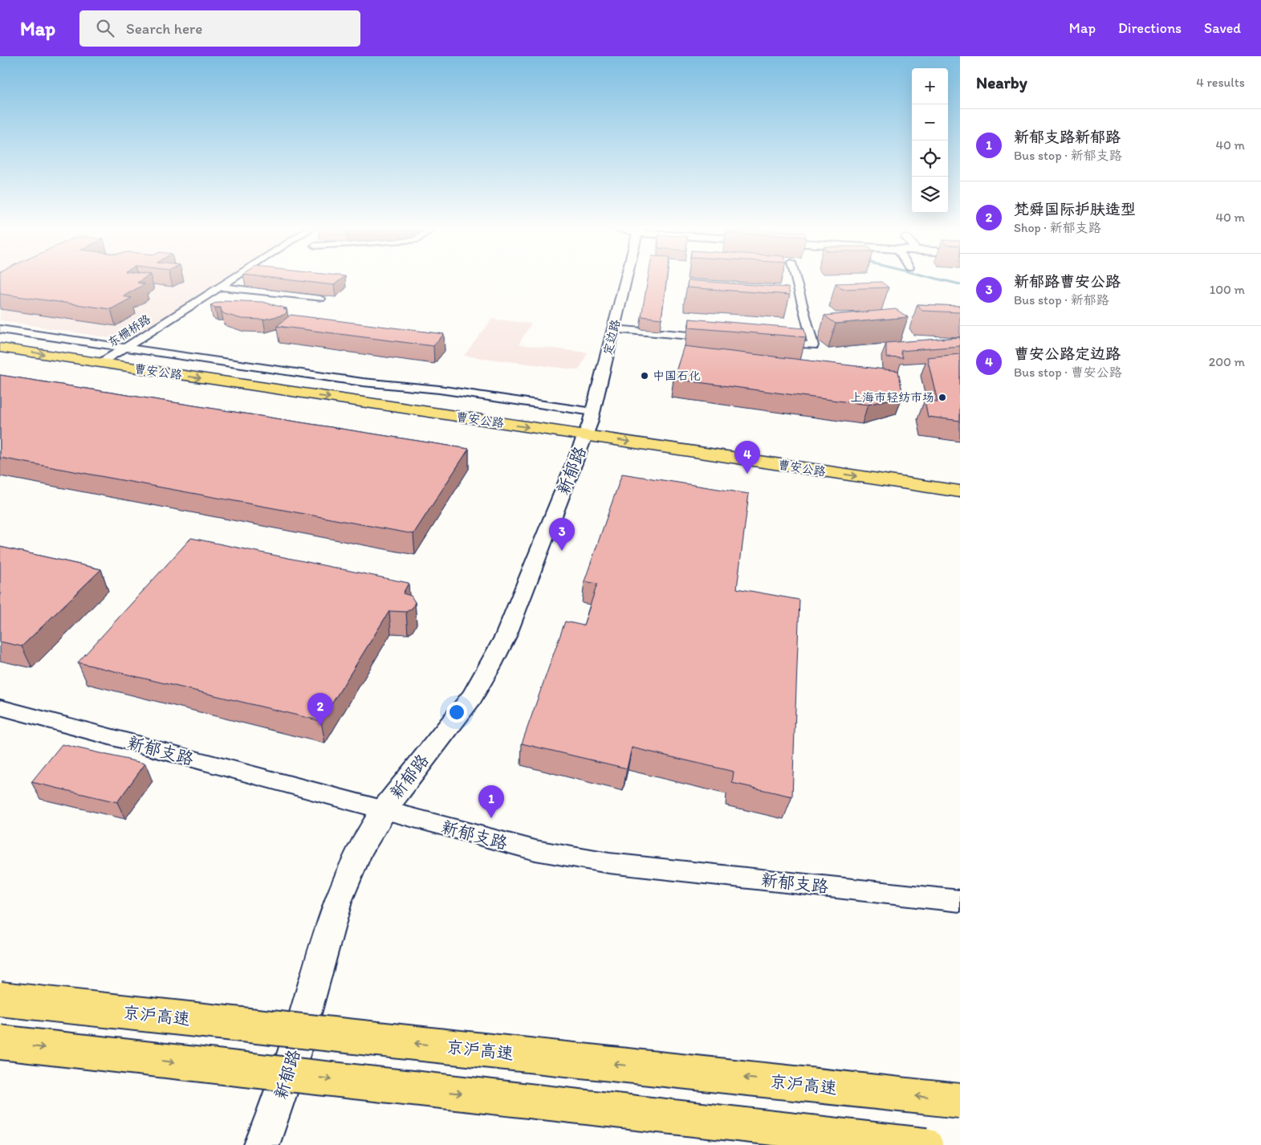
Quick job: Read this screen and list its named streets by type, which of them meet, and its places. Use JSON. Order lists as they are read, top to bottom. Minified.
{"streets":{"highway":["曹安公路","京沪高速"],"street":["东栅桥路","定边路","新郁路","新郁支路"]},"crossings":[["东栅桥路","曹安公路"],["定边路","曹安公路"],["定边路","新郁路"],["曹安公路","新郁路"],["新郁路","新郁支路"]],"places":["中国石化","上海市轻纺市场"],"page":{"header":"Map","search":"Search here","nav":["Map","Directions","Saved"],"heading":["Nearby","4 results"],"map_buttons":["+","−"],"list":[{"mark":"1","name":"新郁支路新郁路","note":"Bus stop · 新郁支路","value":"40 m"},{"mark":"2","name":"梵舜国际护肤造型","note":"Shop · 新郁支路","value":"40 m"},{"mark":"3","name":"新郁路曹安公路","note":"Bus stop · 新郁路","value":"100 m"},{"mark":"4","name":"曹安公路定边路","note":"Bus stop · 曹安公路","value":"200 m"}],"pins":["4","3","2","1"]}}
